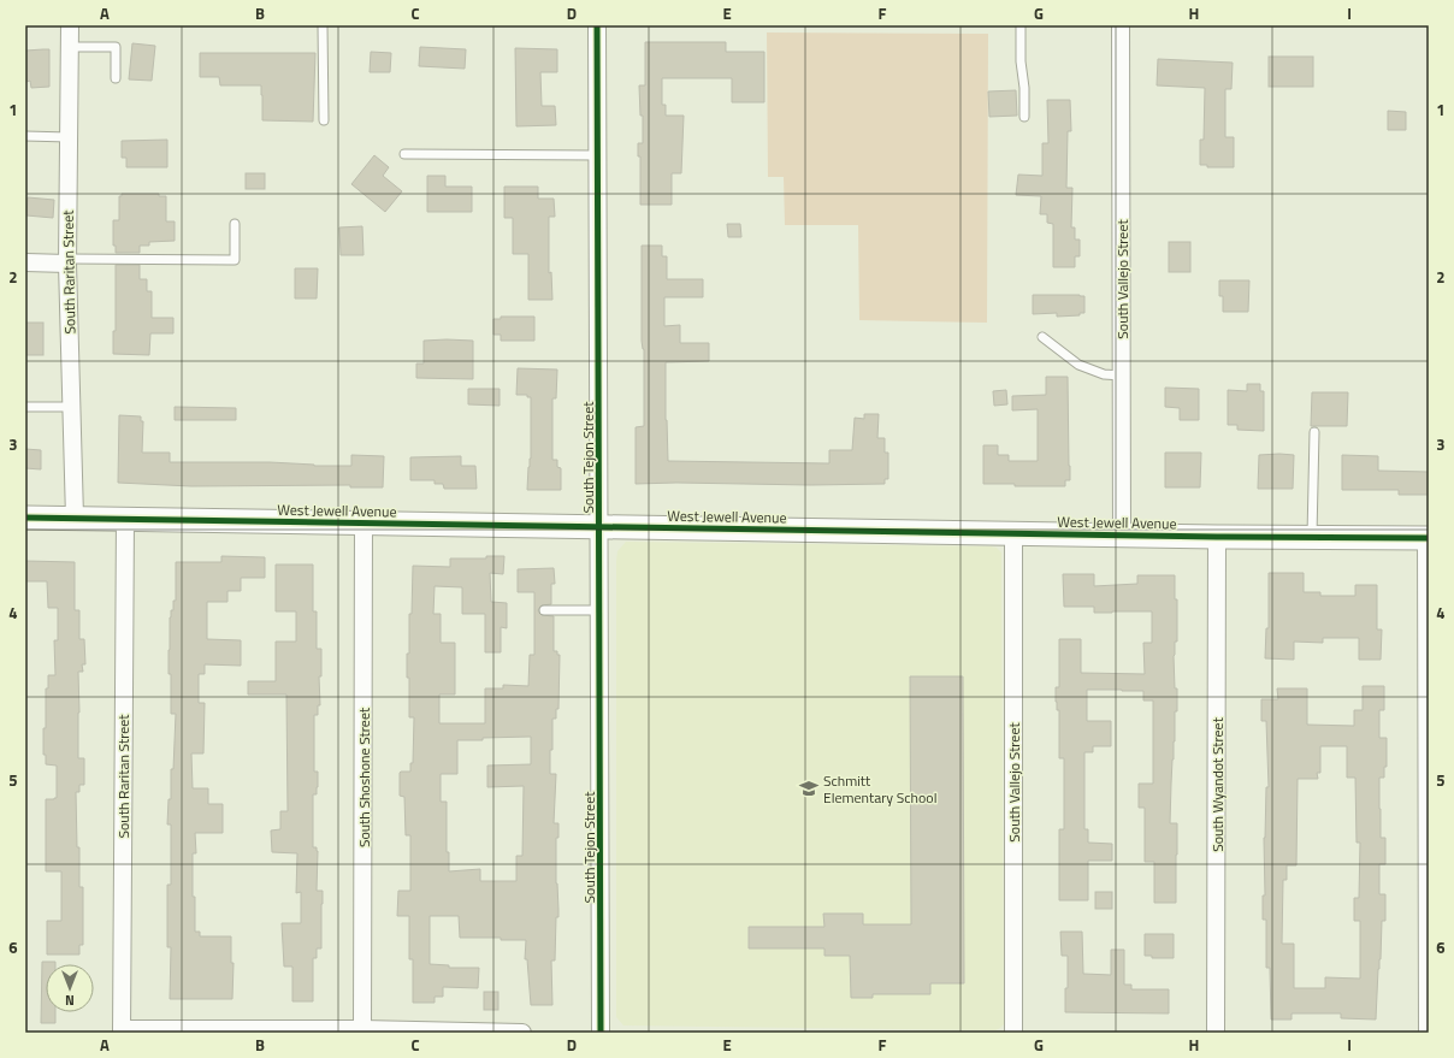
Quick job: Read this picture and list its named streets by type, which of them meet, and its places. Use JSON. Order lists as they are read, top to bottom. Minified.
{"streets":{"street":["South Raritan Street","South Vallejo Street","South Tejon Street","West Jewell Avenue","South Shoshone Street","South Wyandot Street"]},"crossings":[["South Raritan Street","West Jewell Avenue"],["South Vallejo Street","West Jewell Avenue"],["South Tejon Street","West Jewell Avenue"],["West Jewell Avenue","South Shoshone Street"],["West Jewell Avenue","South Wyandot Street"]],"places":{"school or university":["Schmitt Elementary School"]},"north":"bottom","grid":{"columns":["A","B","C","D","E","F","G","H","I"],"rows":["1","2","3","4","5","6"]}}
